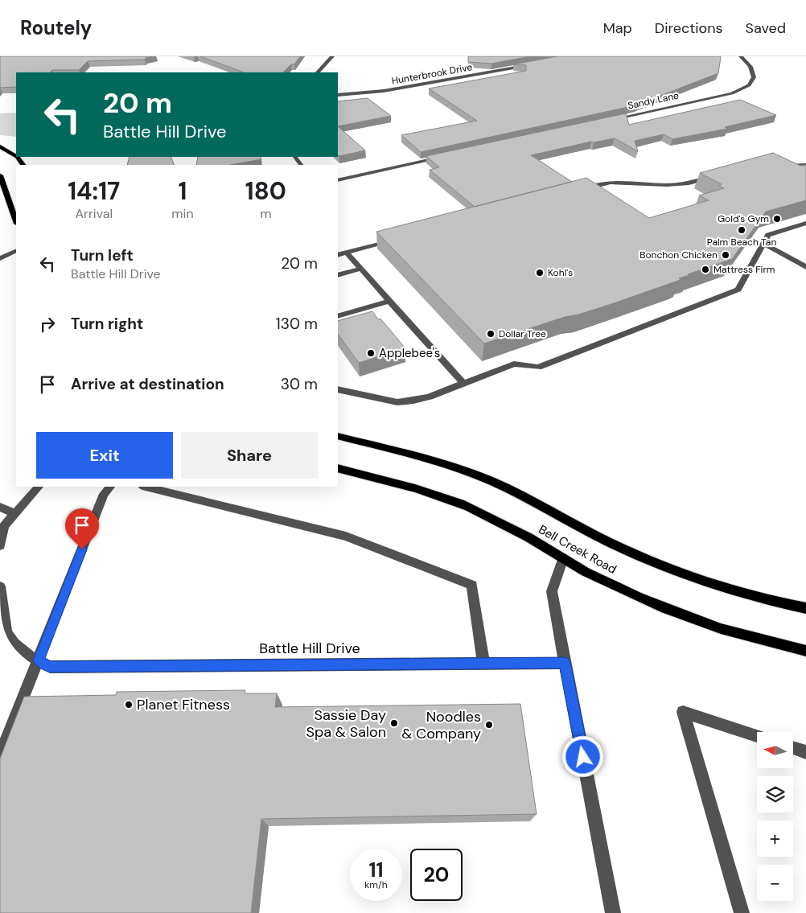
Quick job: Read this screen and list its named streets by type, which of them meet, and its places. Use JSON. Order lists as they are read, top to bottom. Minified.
{"streets":{"main road":["Bell Creek Road"],"street":["Hunterbrook Drive","Sandy Lane","Battle Hill Drive"]},"places":["Gold's Gym","Palm Beach Tan","Bonchon Chicken","Mattress Firm","Kohl's","Dollar Tree","Applebee's","Planet Fitness","Sassie Day Spa & Salon","Noodles & Company"],"north":"left","page":{"header":"Routely","nav":["Map","Directions","Saved"],"turn":["20 m","Battle Hill Drive"],"eta":["14:17","Arrival","1","min","180","m"],"list":[{"name":"Turn left","note":"Battle Hill Drive","value":"20 m"},{"name":"Turn right","value":"130 m"},{"name":"Arrive at destination","value":"30 m"}],"buttons":["Exit","Share"],"map_buttons":["+","−"],"speed":"11 km/h","limit":"20"}}
